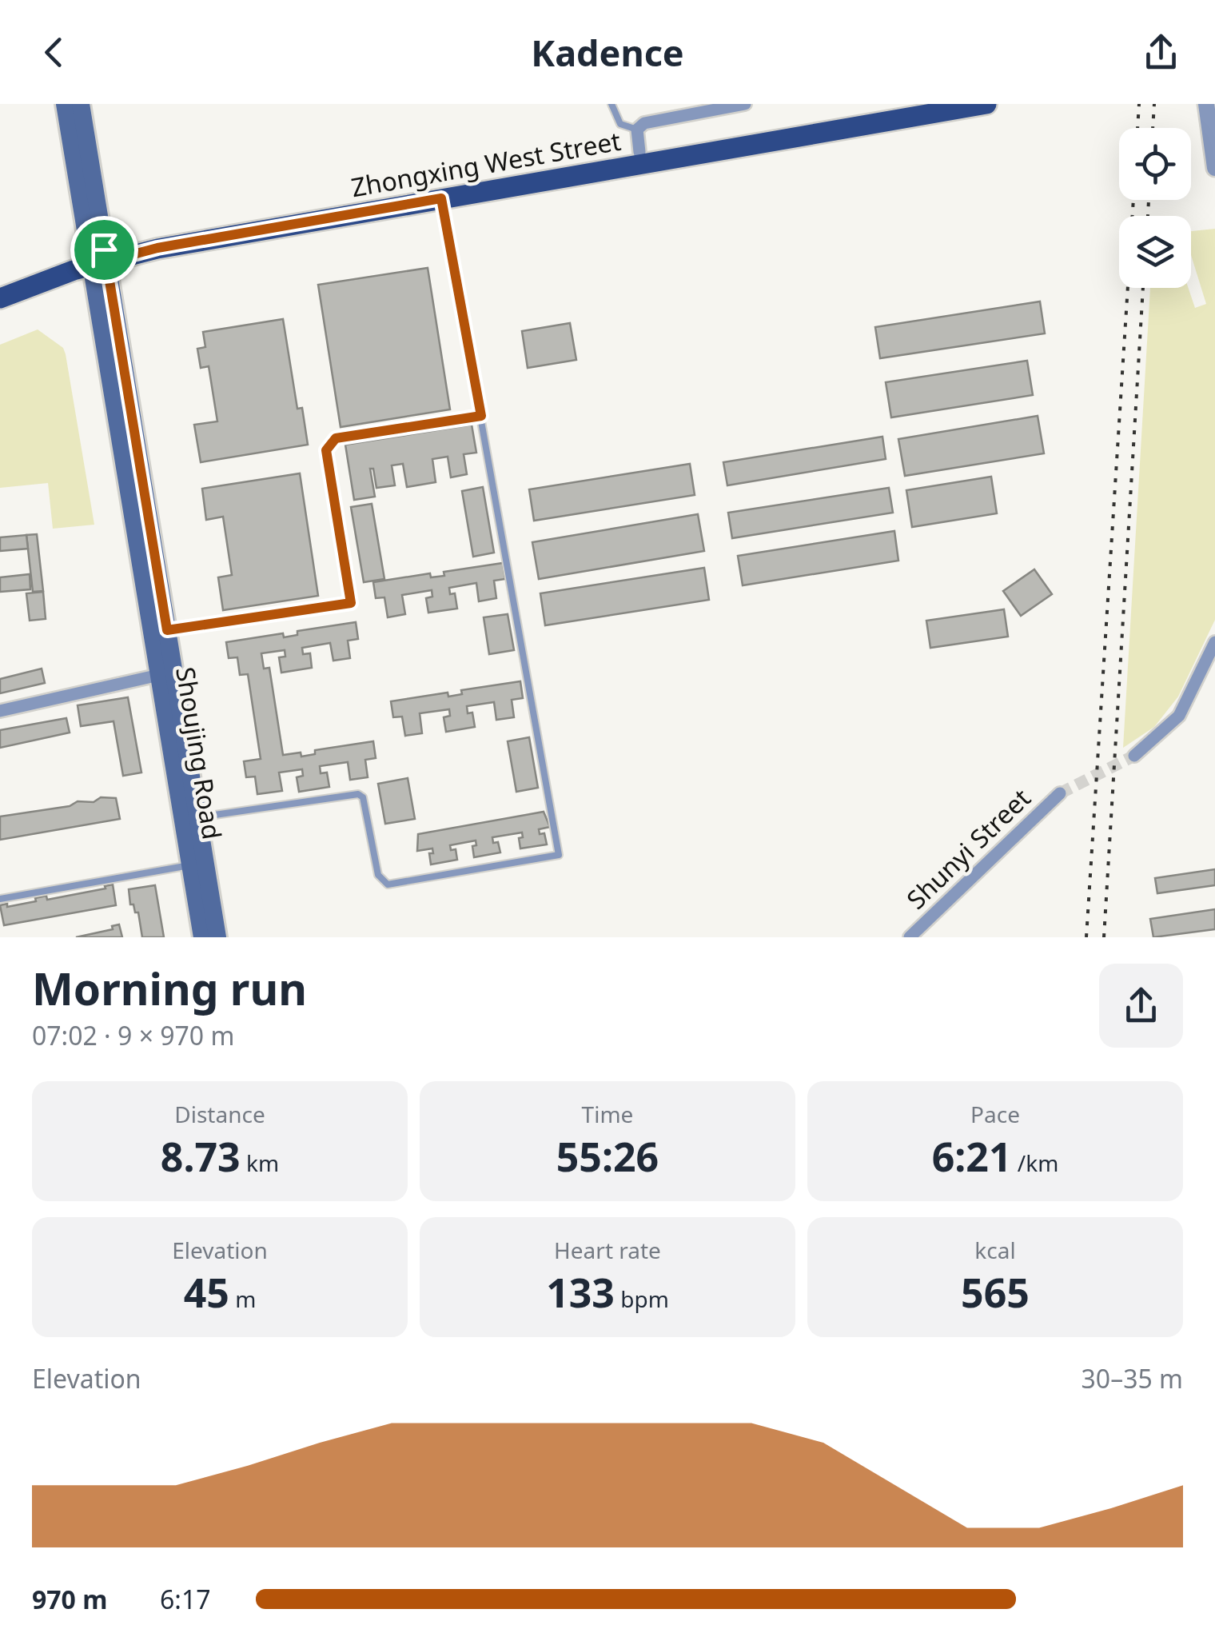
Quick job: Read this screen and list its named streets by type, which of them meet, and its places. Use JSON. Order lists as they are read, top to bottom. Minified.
{"streets":{"main road":["Zhongxing West Street","Shoujing Road"],"street":["Shunyi Street"]},"crossings":[["Zhongxing West Street","Shoujing Road"]],"page":{"header":"Kadence","heading":["Morning run","07:02 · 9 × 970 m"],"stats":[["Distance","8.73 km"],["Time","55:26"],["Pace","6:21 /km"],["Elevation","45 m"],["Heart rate","133 bpm"],["kcal","565"]],"chart":["Elevation","30–35 m"],"list":[{"name":"970 m","note":"6:17"}]}}
